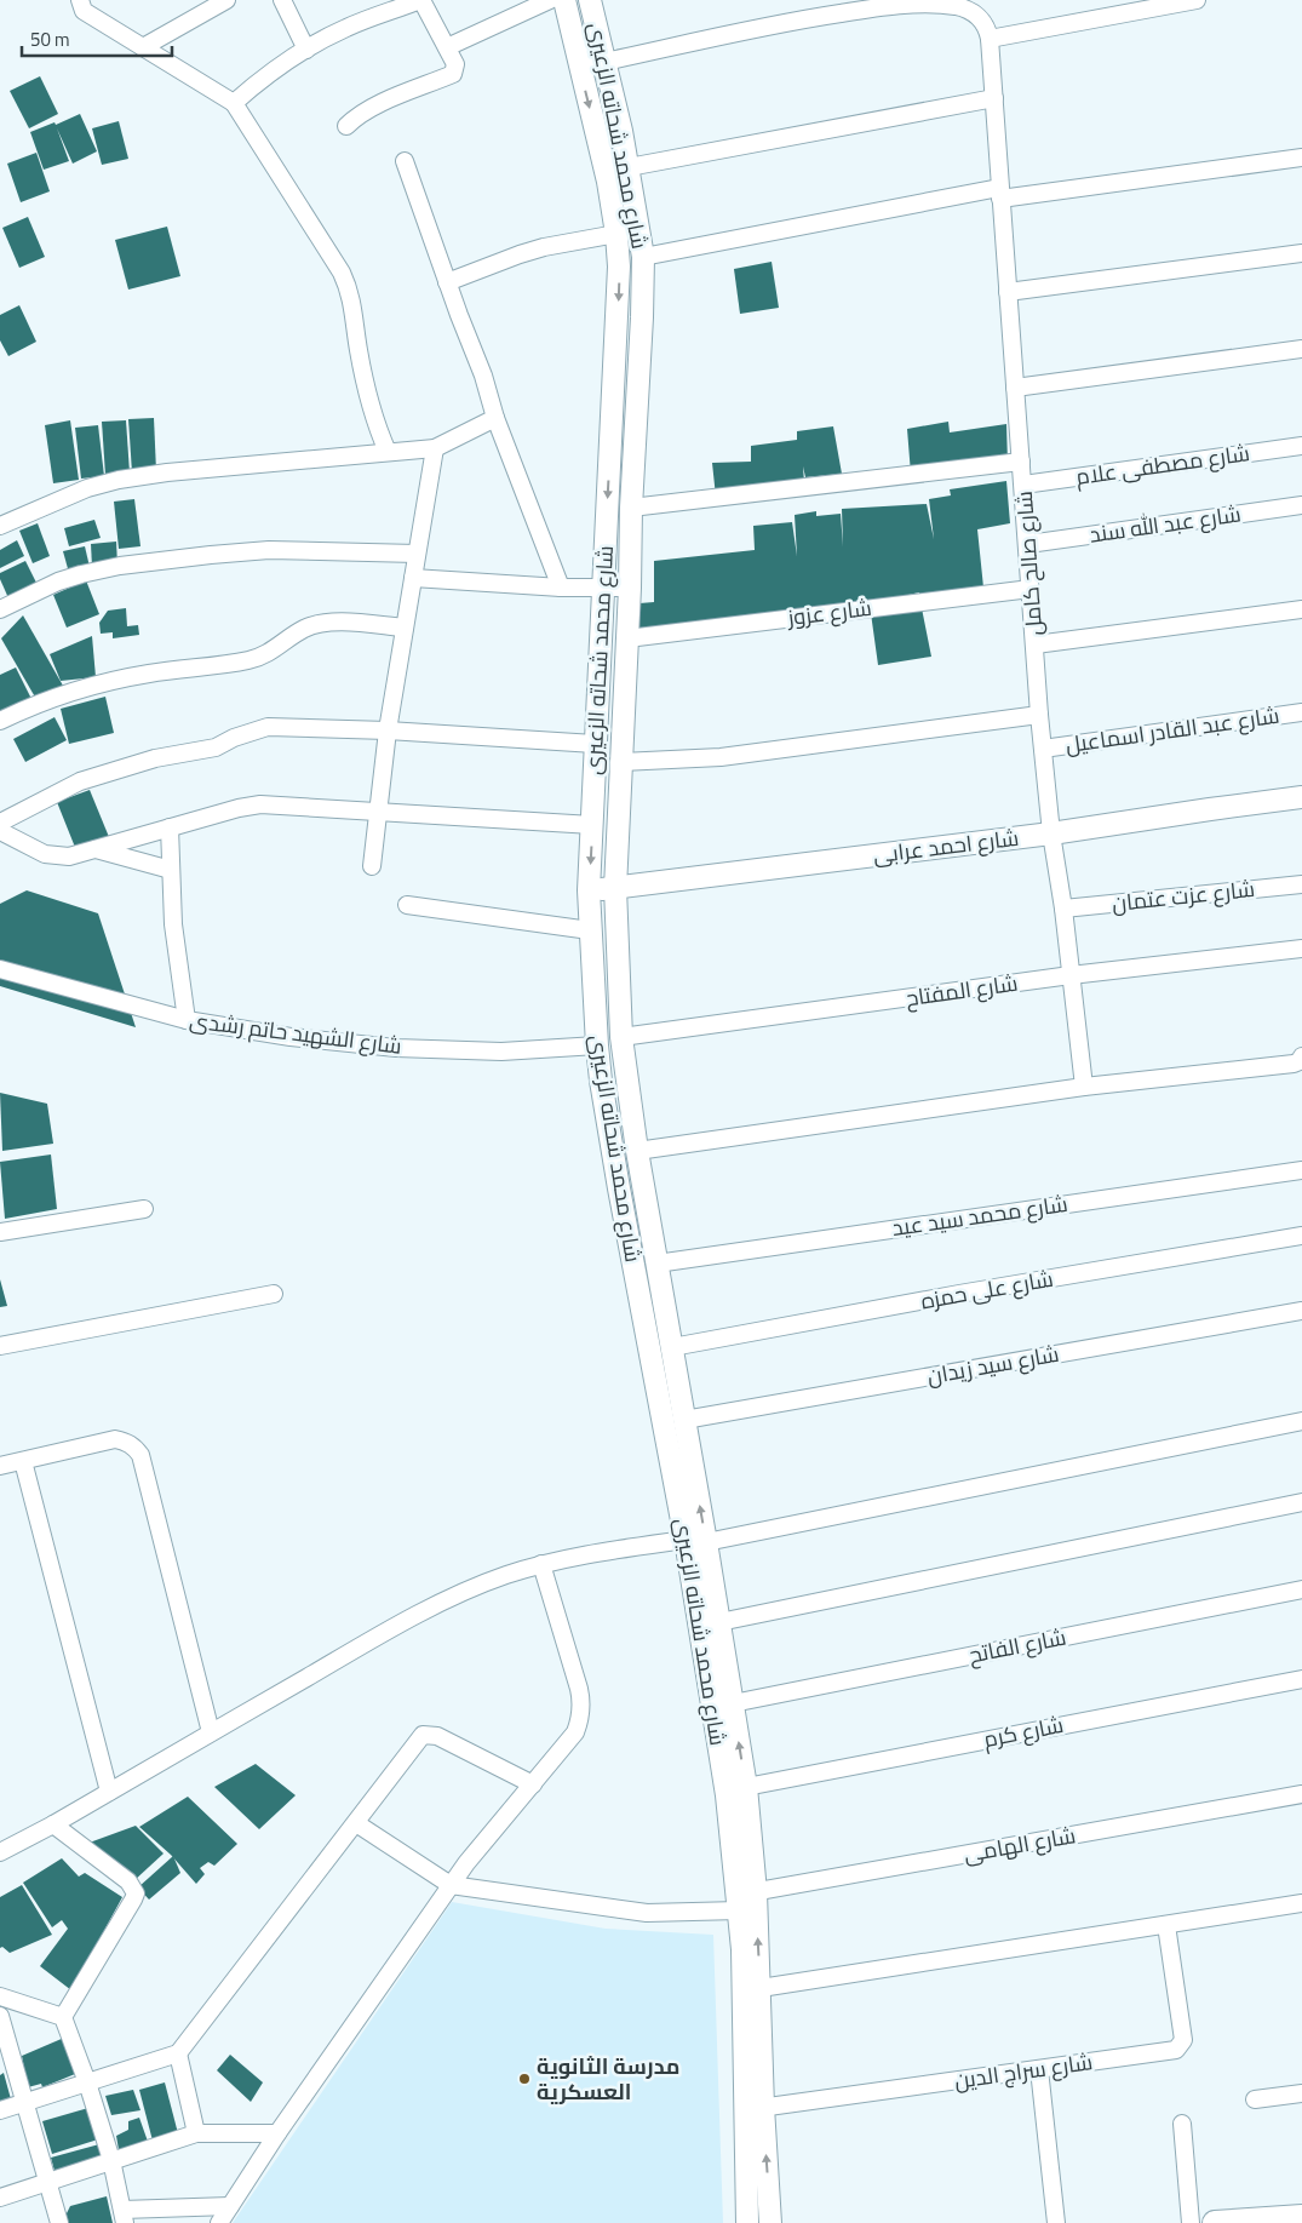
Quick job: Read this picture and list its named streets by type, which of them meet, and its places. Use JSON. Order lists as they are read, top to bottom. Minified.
{"streets":{"street":["شارع محمد شحاته الزعيرى","شارع مصطفى علام","شارع عبد الله سند","شارع صالح كامل","شارع عزوز","شارع عبد القادر اسماعيل","شارع احمد عرابى","شارع عزت عتمان","شارع المفتاح","شارع الشهيد حاتم رشدى","شارع محمد سيد عيد","شارع على حمزه","شارع سيد زيدان","شارع الفاتح","شارع كرم","شارع الهامى","شارع سراج الدين"]},"crossings":[["شارع محمد شحاته الزعيرى","شارع عزوز"],["شارع محمد شحاته الزعيرى","شارع احمد عرابى"],["شارع محمد شحاته الزعيرى","شارع المفتاح"],["شارع محمد شحاته الزعيرى","شارع الشهيد حاتم رشدى"],["شارع محمد شحاته الزعيرى","شارع محمد سيد عيد"],["شارع محمد شحاته الزعيرى","شارع على حمزه"],["شارع محمد شحاته الزعيرى","شارع سيد زيدان"],["شارع محمد شحاته الزعيرى","شارع الفاتح"],["شارع محمد شحاته الزعيرى","شارع كرم"],["شارع محمد شحاته الزعيرى","شارع الهامى"],["شارع محمد شحاته الزعيرى","شارع سراج الدين"],["شارع مصطفى علام","شارع صالح كامل"],["شارع عبد الله سند","شارع صالح كامل"],["شارع صالح كامل","شارع عزوز"],["شارع صالح كامل","شارع عبد القادر اسماعيل"],["شارع صالح كامل","شارع احمد عرابى"],["شارع صالح كامل","شارع عزت عتمان"],["شارع صالح كامل","شارع المفتاح"]],"places":["مدرسة الثانوية العسكرية"],"scale_bar":"50 m"}
